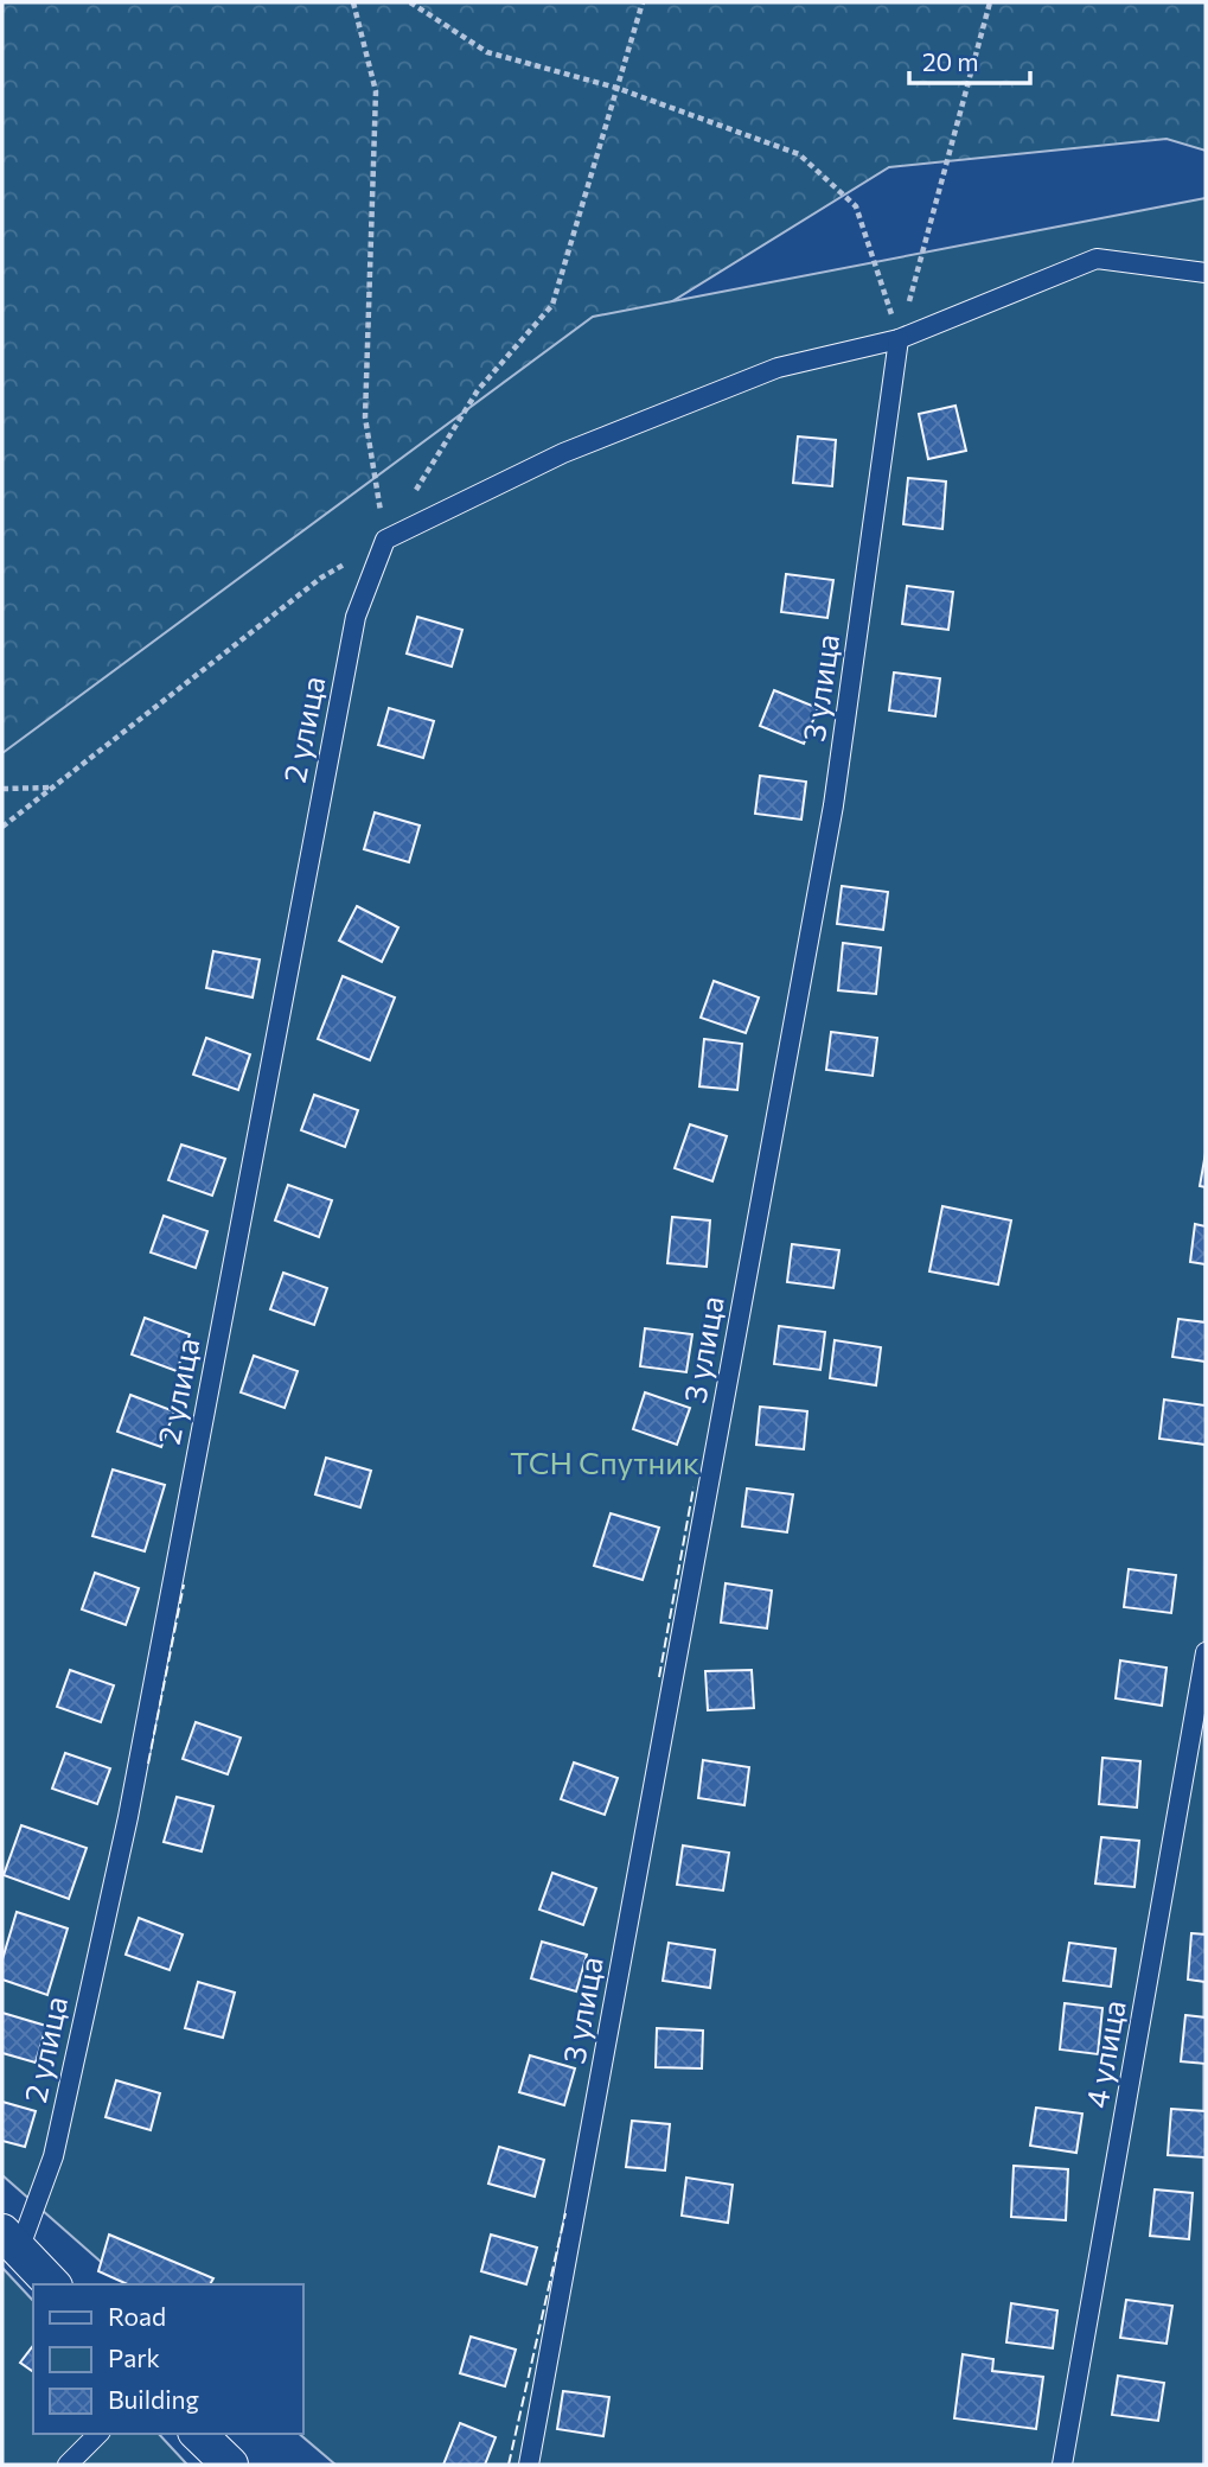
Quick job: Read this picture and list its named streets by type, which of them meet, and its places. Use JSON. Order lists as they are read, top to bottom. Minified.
{"streets":{"lane":["3 улица","2 улица","4 улица"]},"parks":["ТСН Спутник"],"legend":["Road","Park","Building"],"scale_bar":"20 m"}
